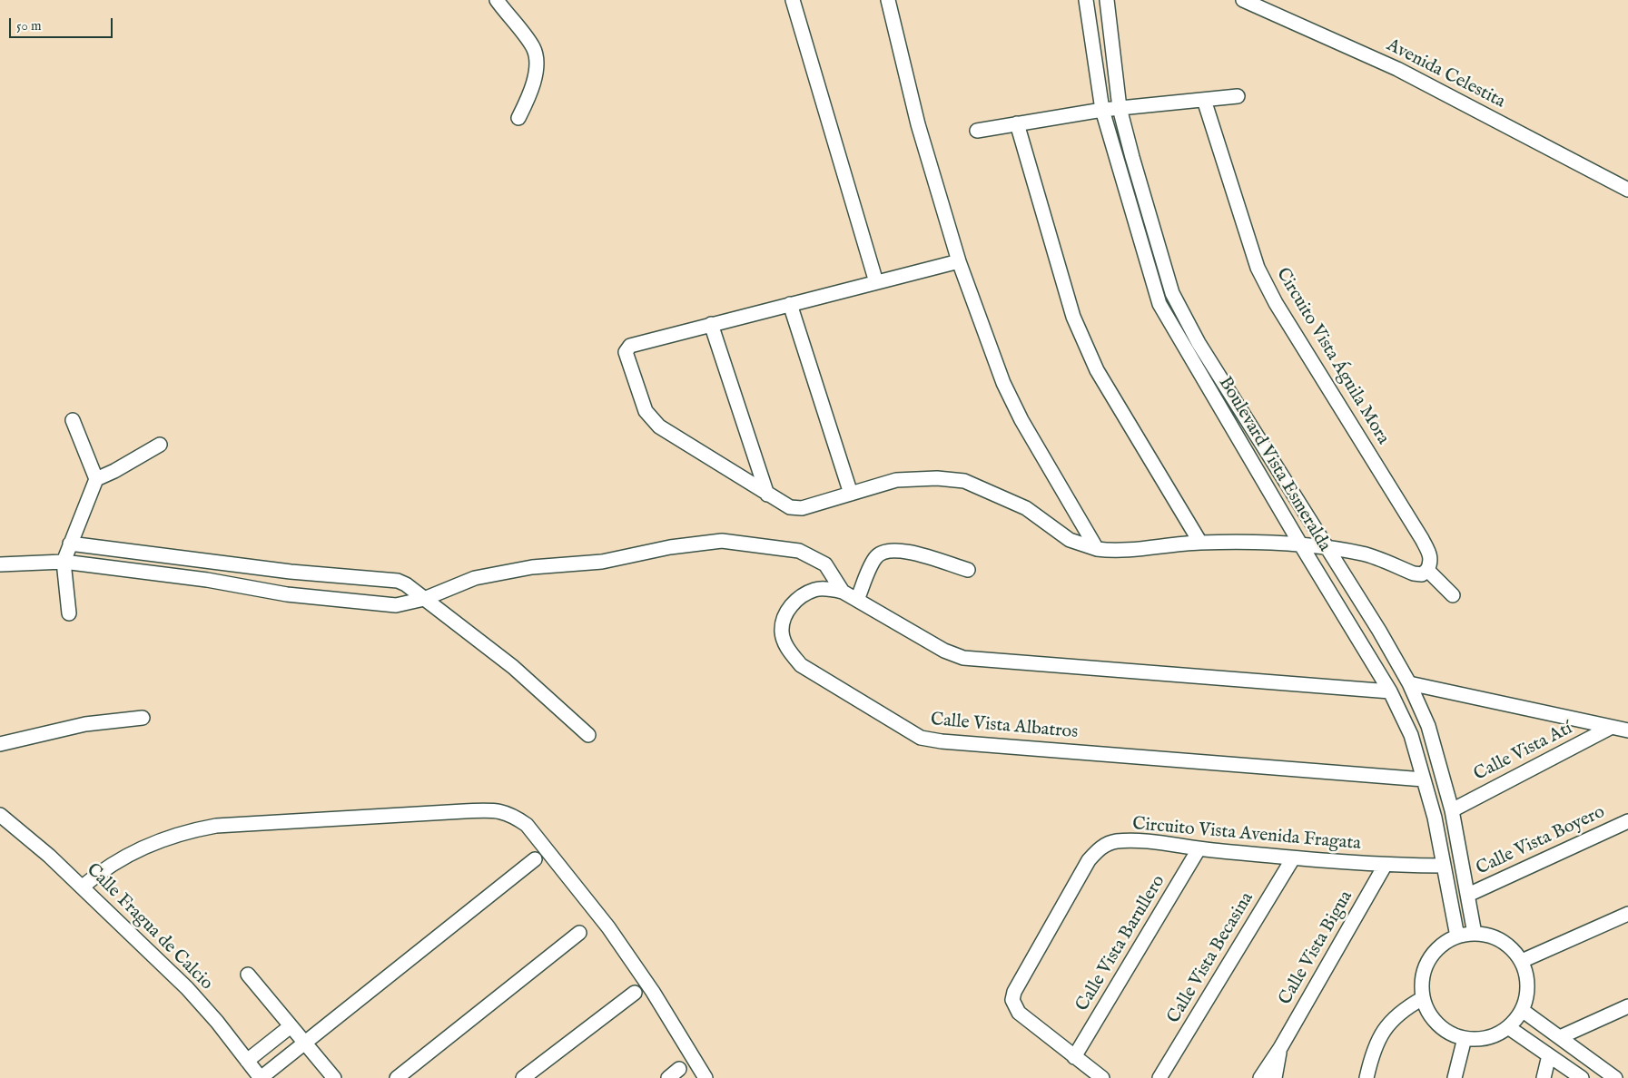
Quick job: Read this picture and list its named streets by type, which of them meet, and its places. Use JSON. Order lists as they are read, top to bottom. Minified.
{"streets":{"street":["Avenida Celestita","Circuito Vista Águila Mora","Boulevard Vista Esmeralda","Calle Vista Albatros","Calle Vista Atí","Circuito Vista Avenida Fragata","Calle Vista Boyero","Calle Fragua de Calcio","Calle Vista Barullero","Calle Vista Bigua","Calle Vista Becasina"]},"crossings":[["Boulevard Vista Esmeralda","Calle Vista Albatros"],["Boulevard Vista Esmeralda","Calle Vista Atí"],["Boulevard Vista Esmeralda","Circuito Vista Avenida Fragata"],["Boulevard Vista Esmeralda","Calle Vista Boyero"],["Circuito Vista Avenida Fragata","Calle Vista Barullero"],["Circuito Vista Avenida Fragata","Calle Vista Bigua"],["Circuito Vista Avenida Fragata","Calle Vista Becasina"]],"scale_bar":"50 m"}
